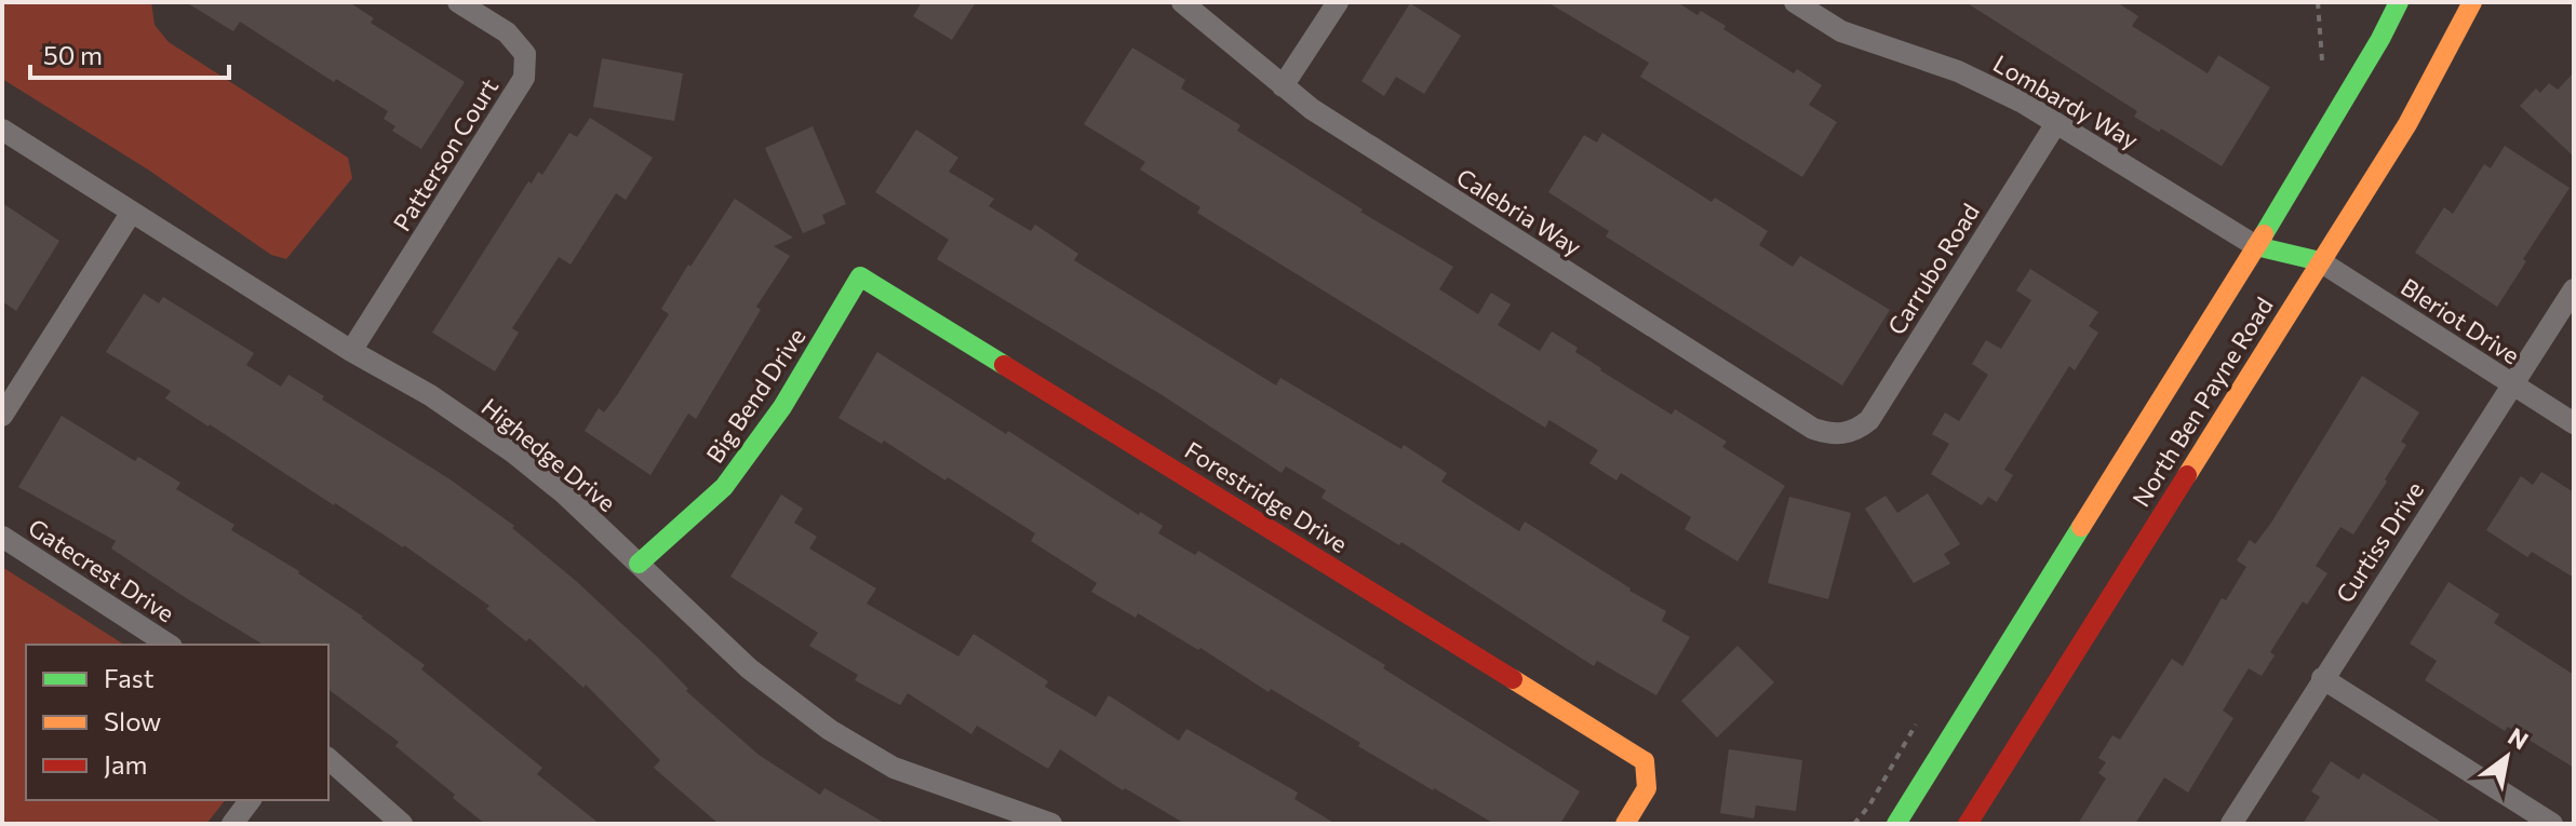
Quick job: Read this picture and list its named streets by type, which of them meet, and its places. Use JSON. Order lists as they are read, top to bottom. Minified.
{"streets":{"street":["Lombardy Way","Patterson Court","Calebria Way","Carrubo Road","Bleriot Drive","Big Bend Drive","North Ben Payne Road","Highedge Drive","Forestridge Drive","Curtiss Drive","Gatecrest Drive"]},"crossings":[["Lombardy Way","Carrubo Road"],["Lombardy Way","North Ben Payne Road"],["Patterson Court","Highedge Drive"],["Calebria Way","Carrubo Road"],["Bleriot Drive","North Ben Payne Road"],["Bleriot Drive","Curtiss Drive"],["Big Bend Drive","Highedge Drive"],["Big Bend Drive","Forestridge Drive"]],"legend":["Fast","Slow","Jam"],"scale_bar":"50 m","north":"top right"}
